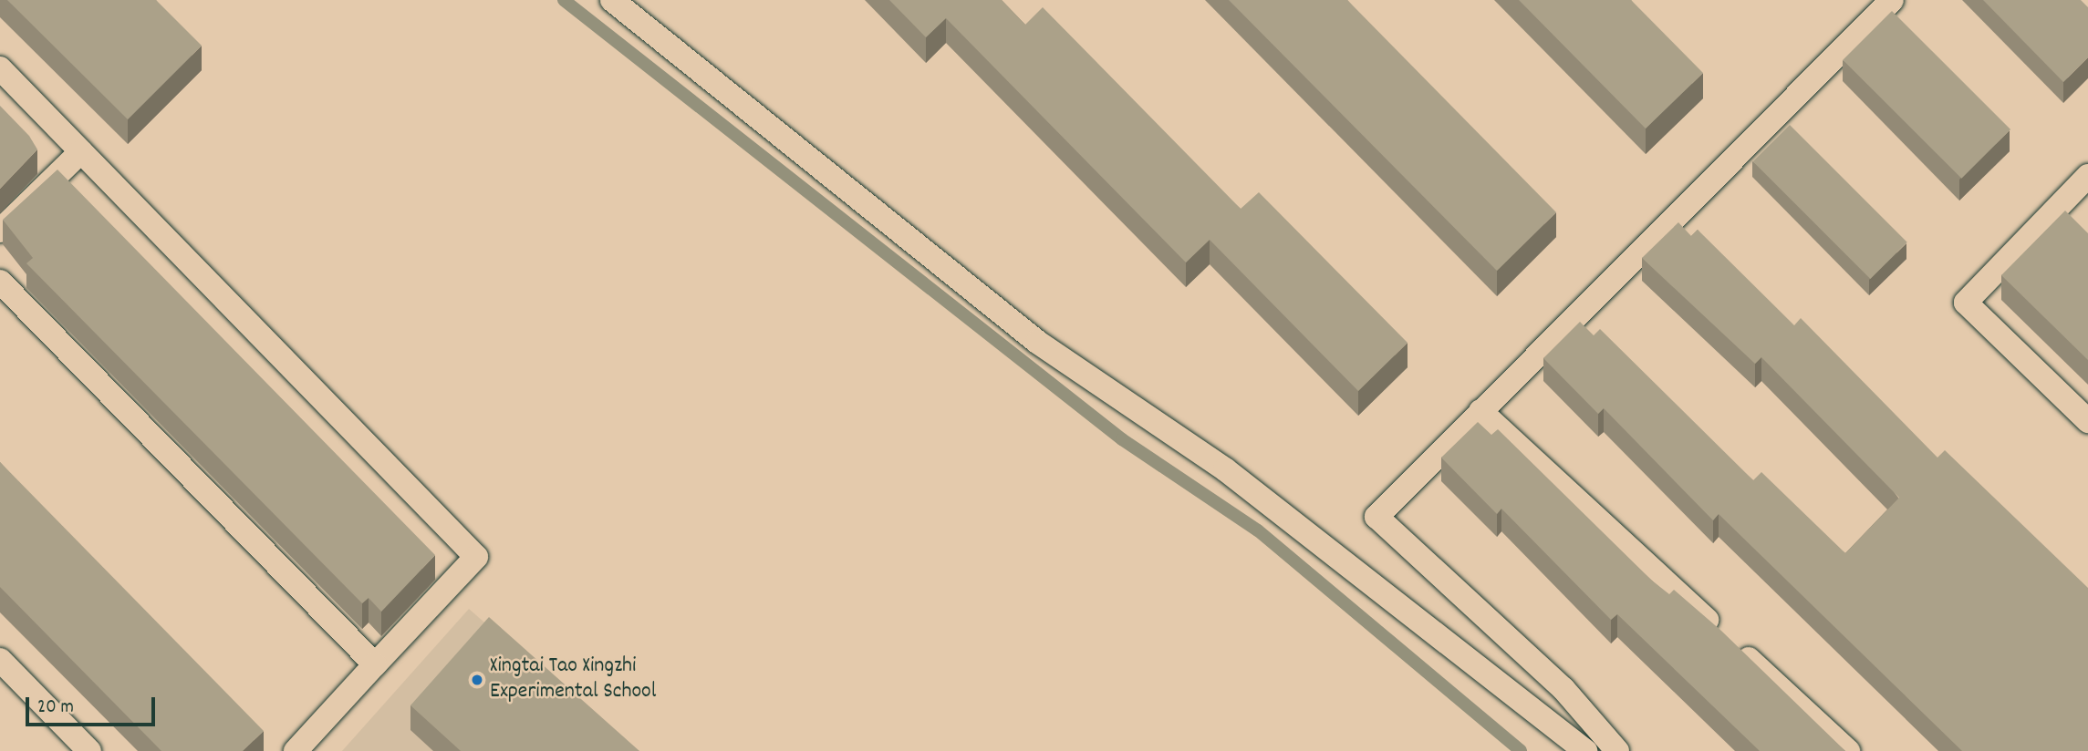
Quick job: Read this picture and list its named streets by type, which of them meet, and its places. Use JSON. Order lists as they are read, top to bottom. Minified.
{"places":["Xingtai Tao Xingzhi Experimental School"],"scale_bar":"20 m"}
